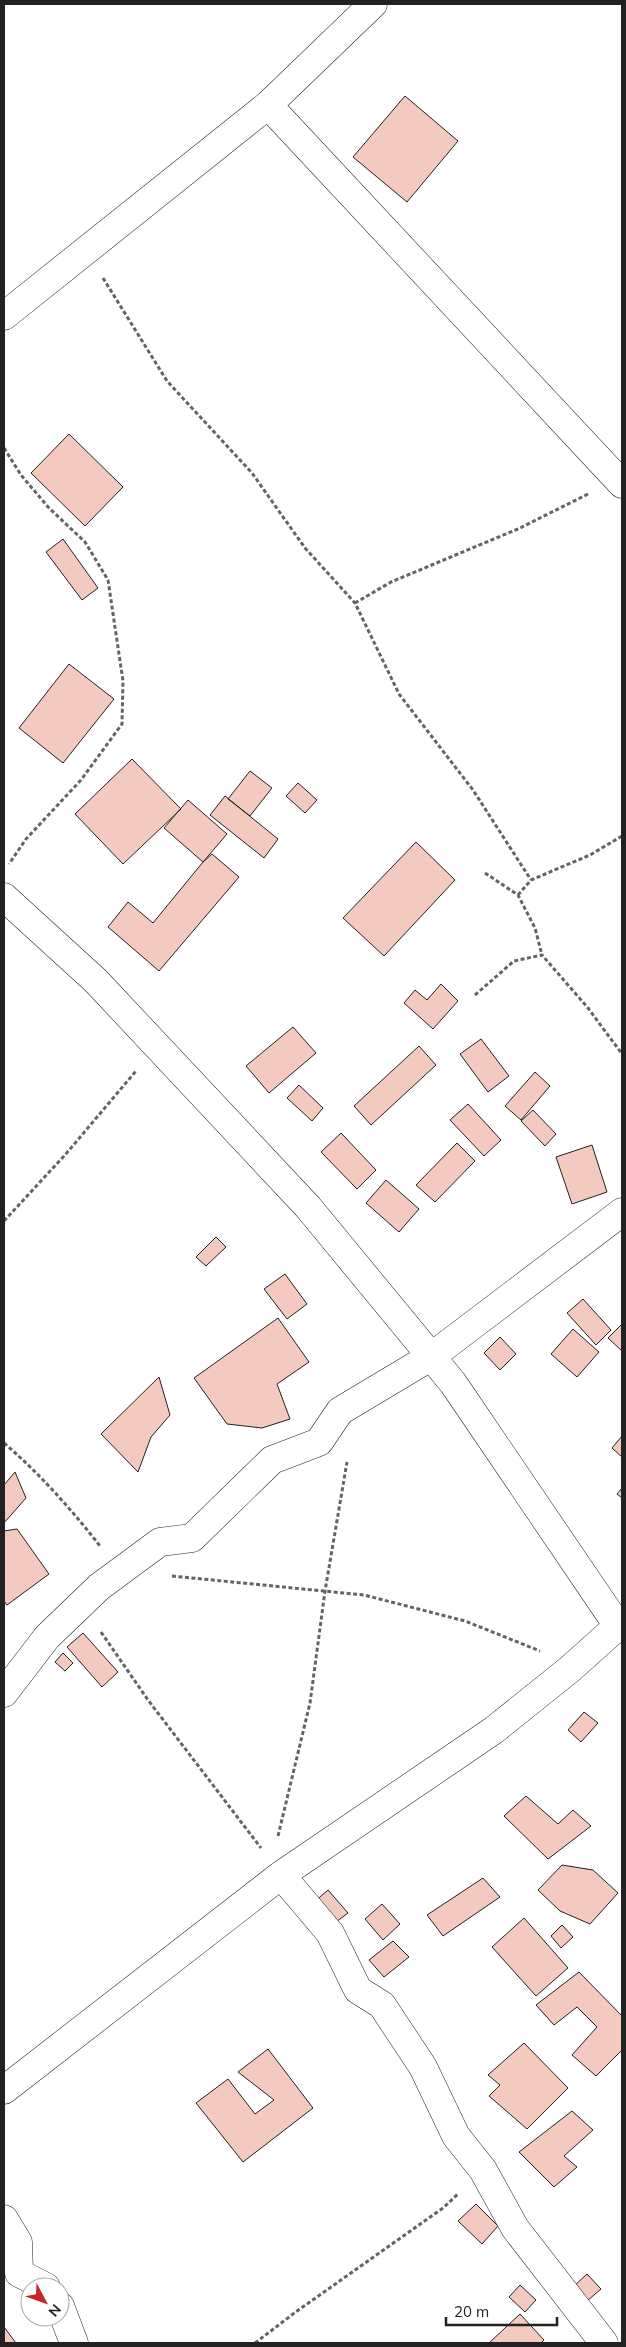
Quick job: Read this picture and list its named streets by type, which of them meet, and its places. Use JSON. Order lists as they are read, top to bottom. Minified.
{"scale_bar":"20 m","north":"bottom right"}
